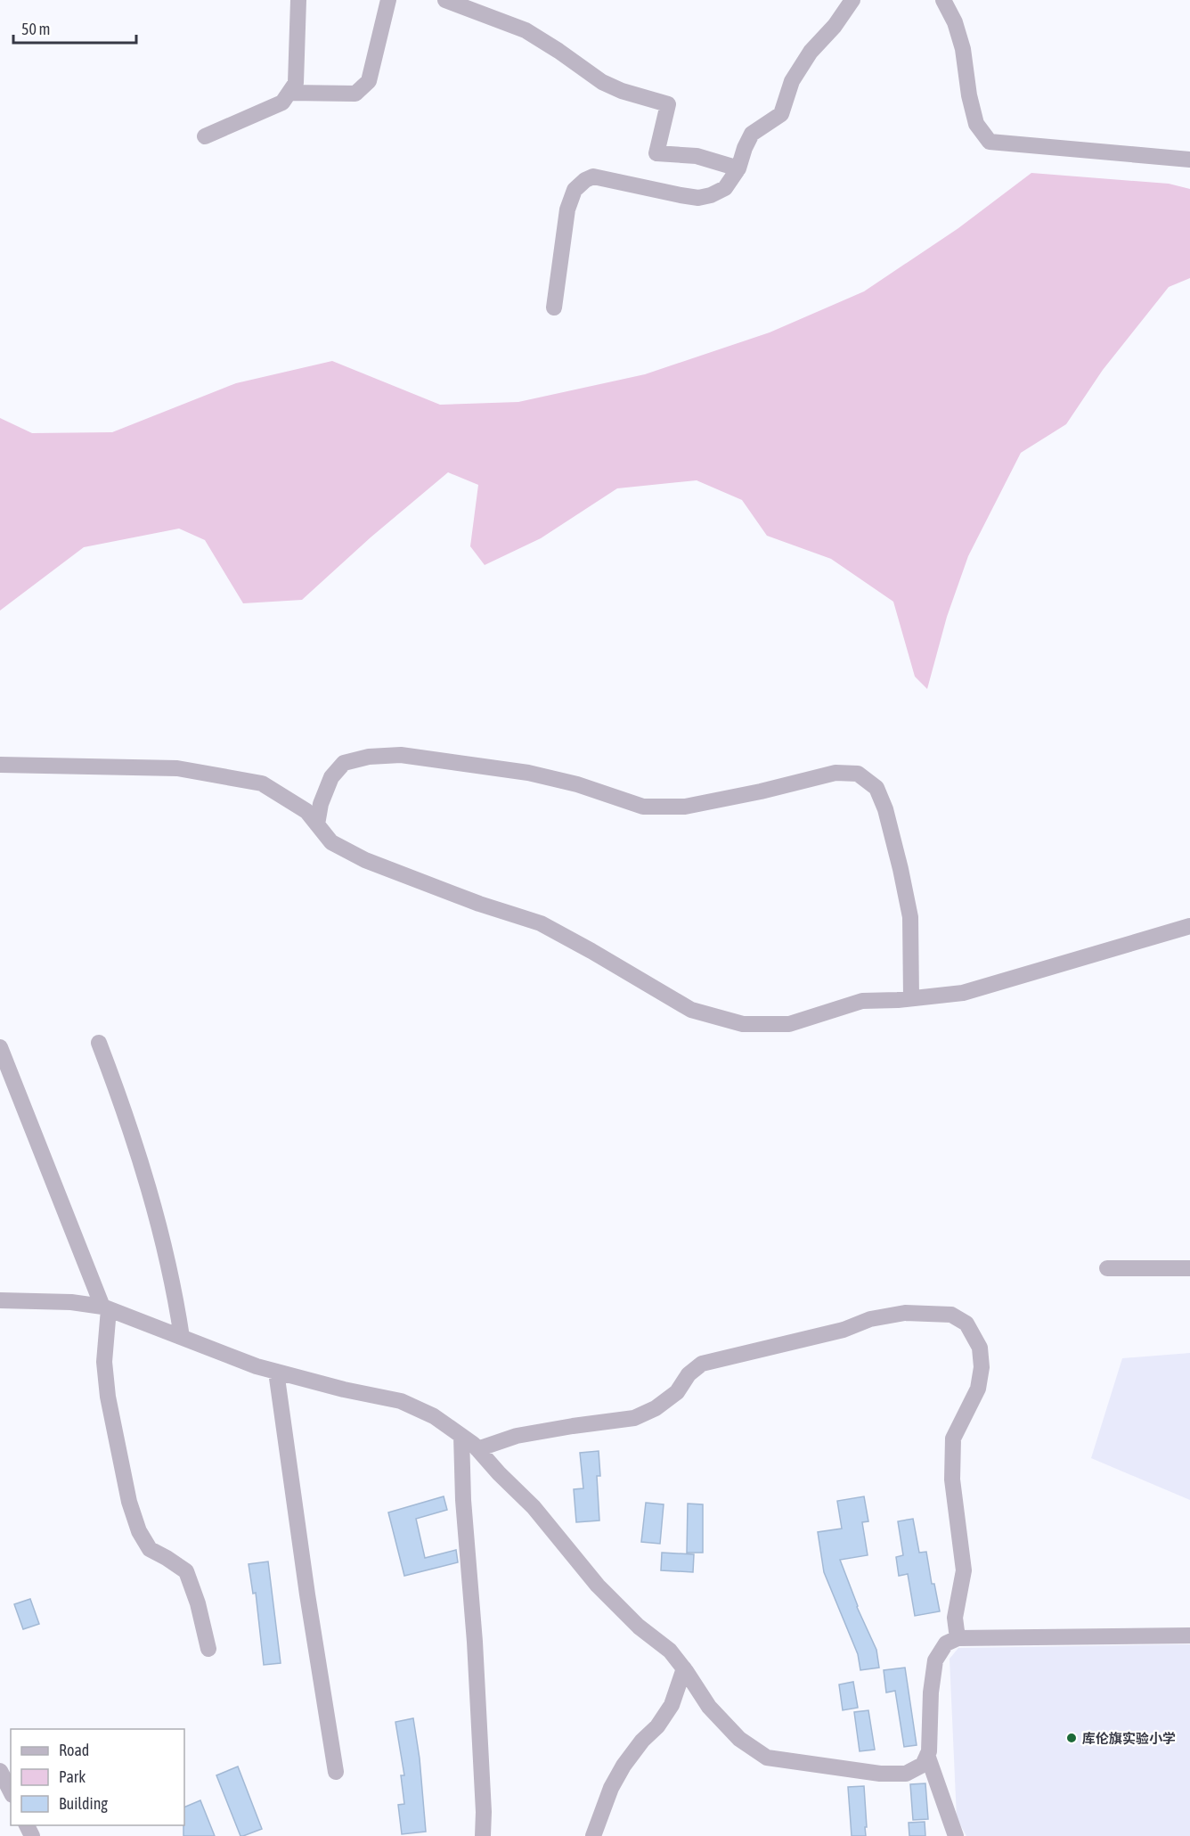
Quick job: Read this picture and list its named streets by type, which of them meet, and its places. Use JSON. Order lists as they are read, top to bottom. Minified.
{"places":["库伦旗实验小学"],"legend":["Road","Park","Building"],"scale_bar":"50 m"}
